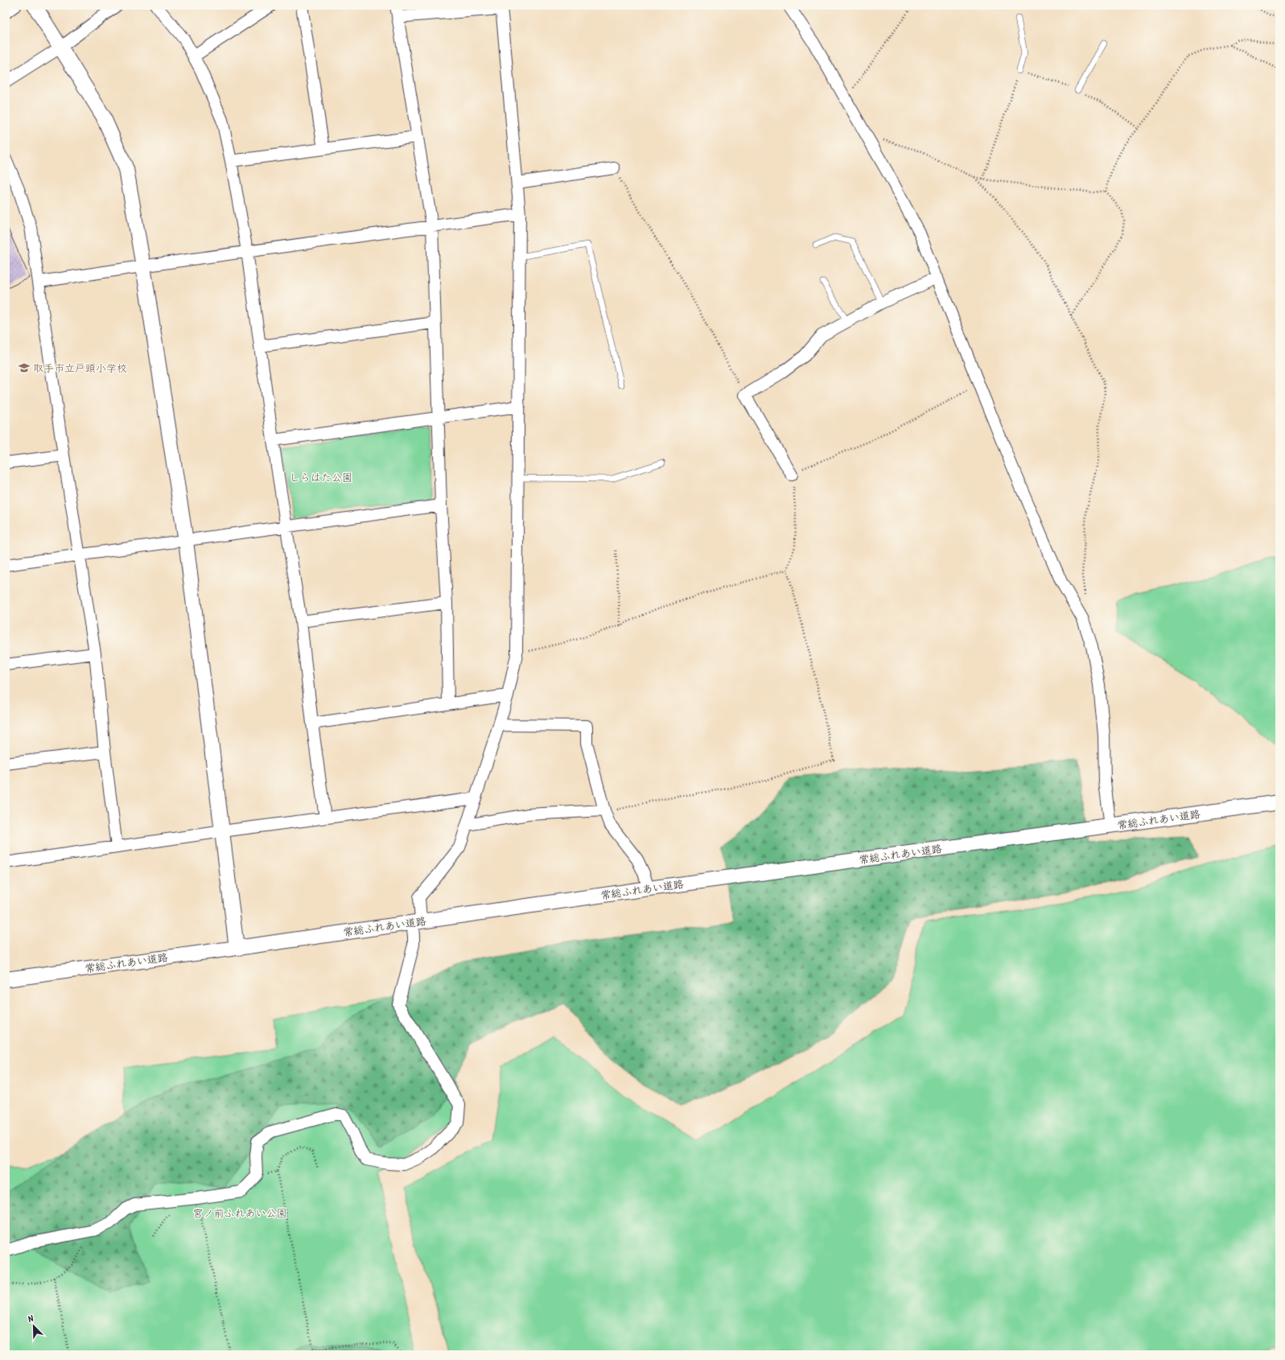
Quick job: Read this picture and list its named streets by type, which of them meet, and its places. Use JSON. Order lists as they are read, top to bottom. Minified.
{"streets":{"street":["常総ふれあい道路"]},"parks":["しらはた公園","宮ノ前ふれあい公園"],"places":{"school or university":["取手市立戸頭小学校"]},"north":"top left"}
